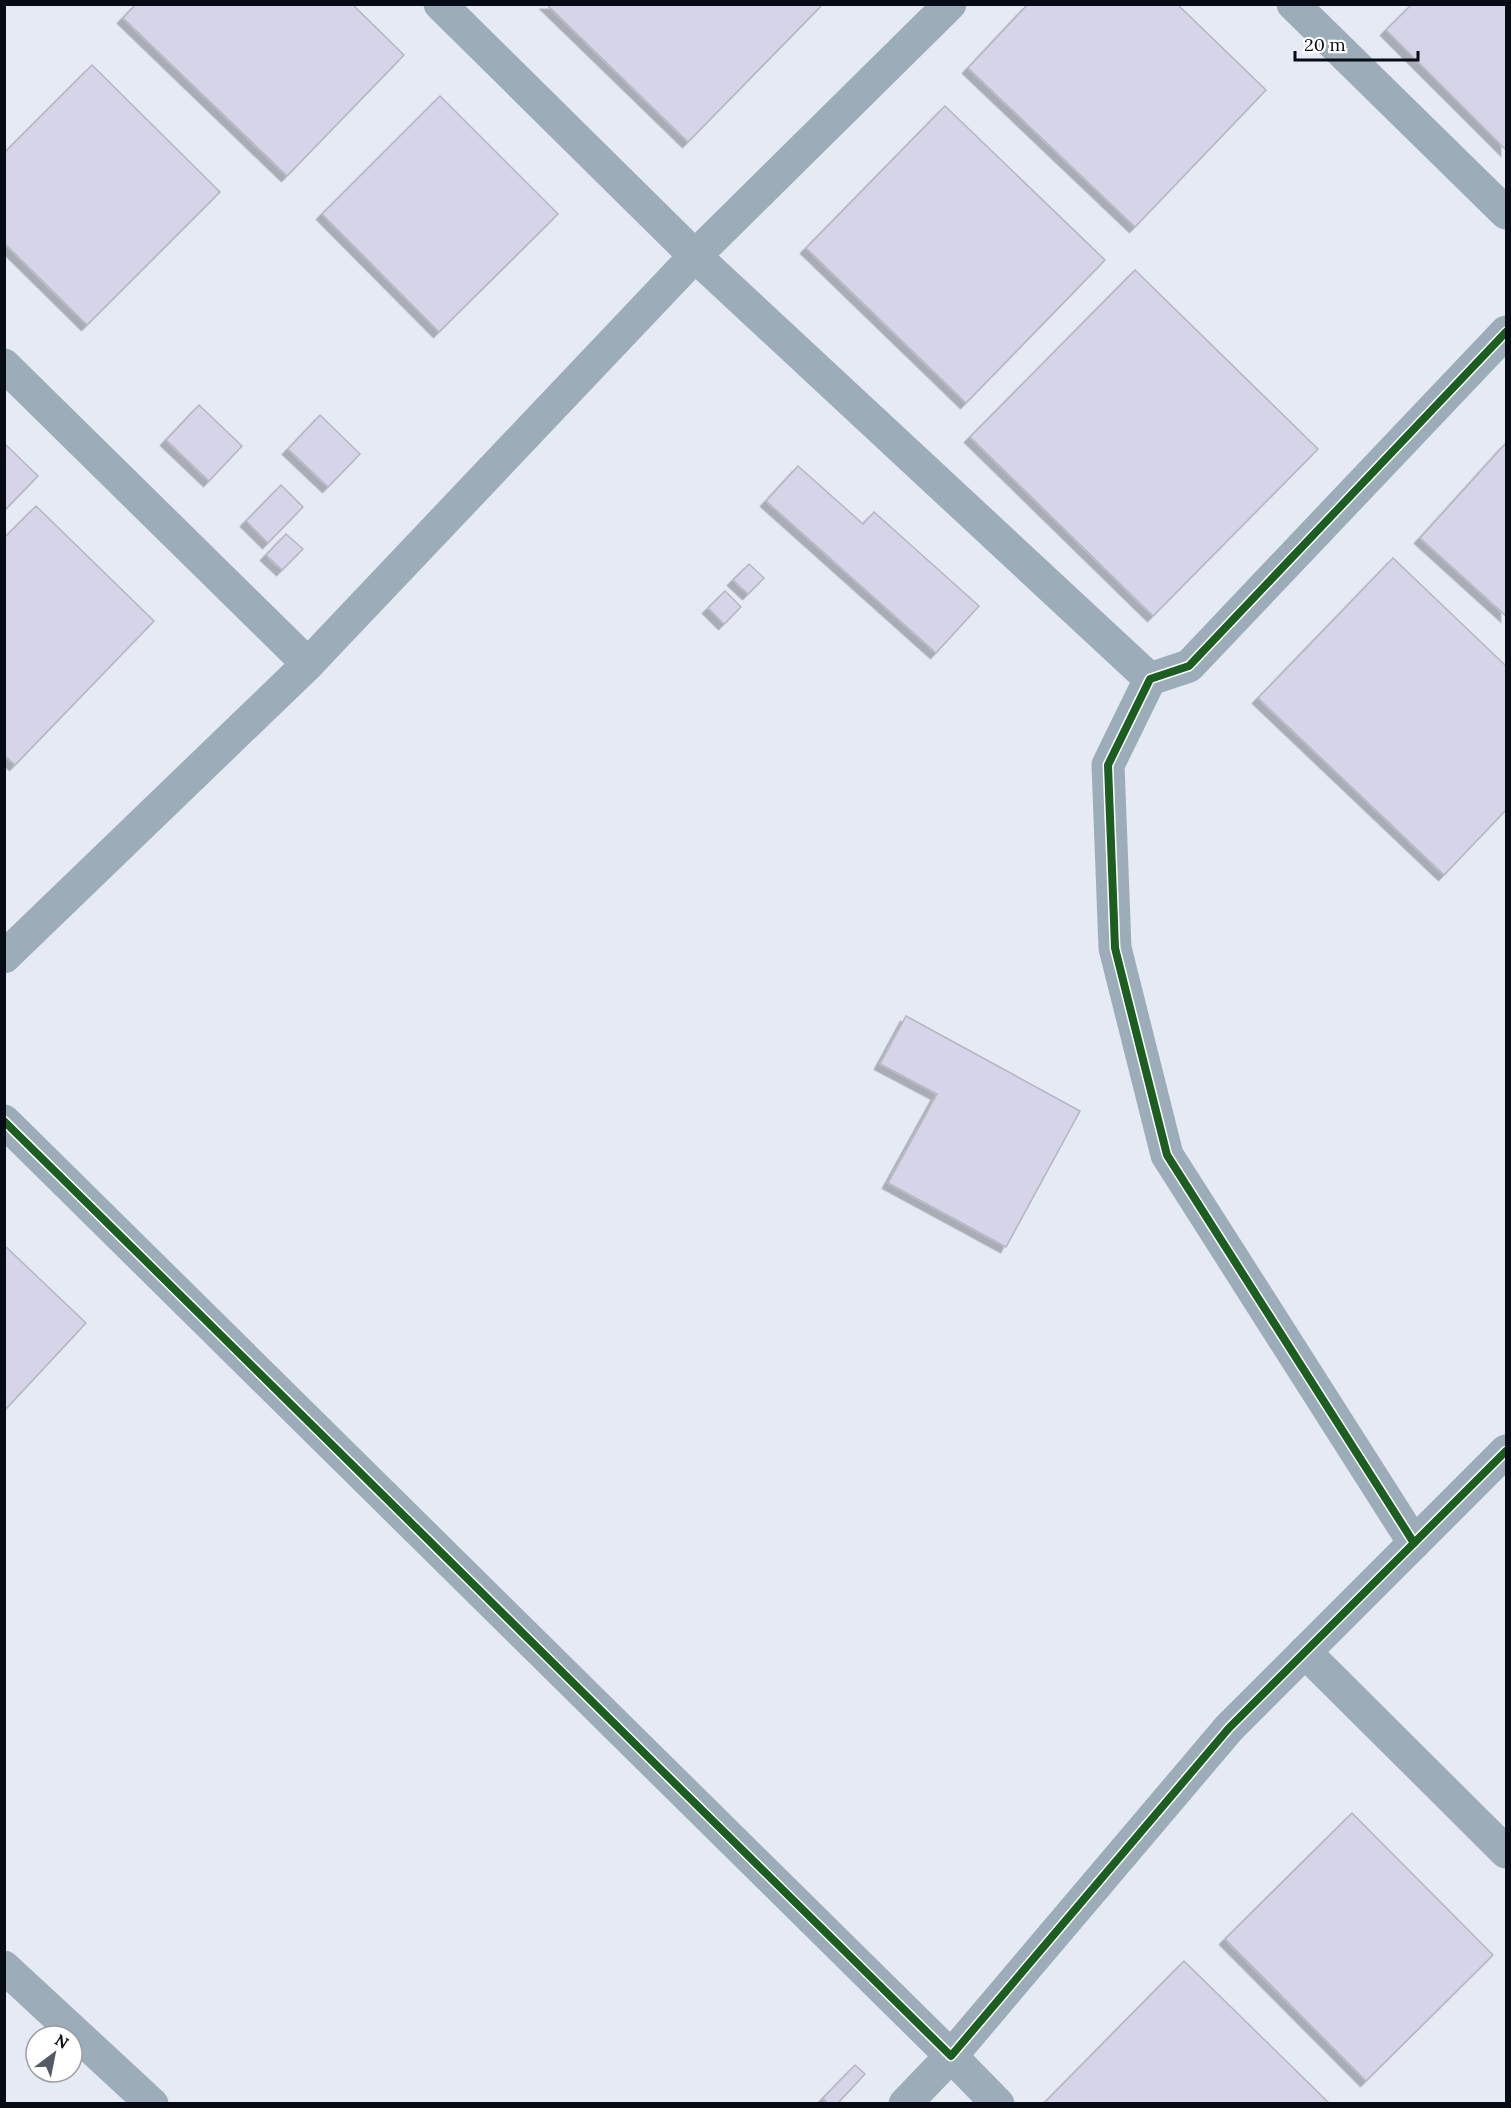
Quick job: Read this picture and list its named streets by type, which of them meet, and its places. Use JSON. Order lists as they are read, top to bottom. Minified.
{"scale_bar":"20 m","north":"top right"}
